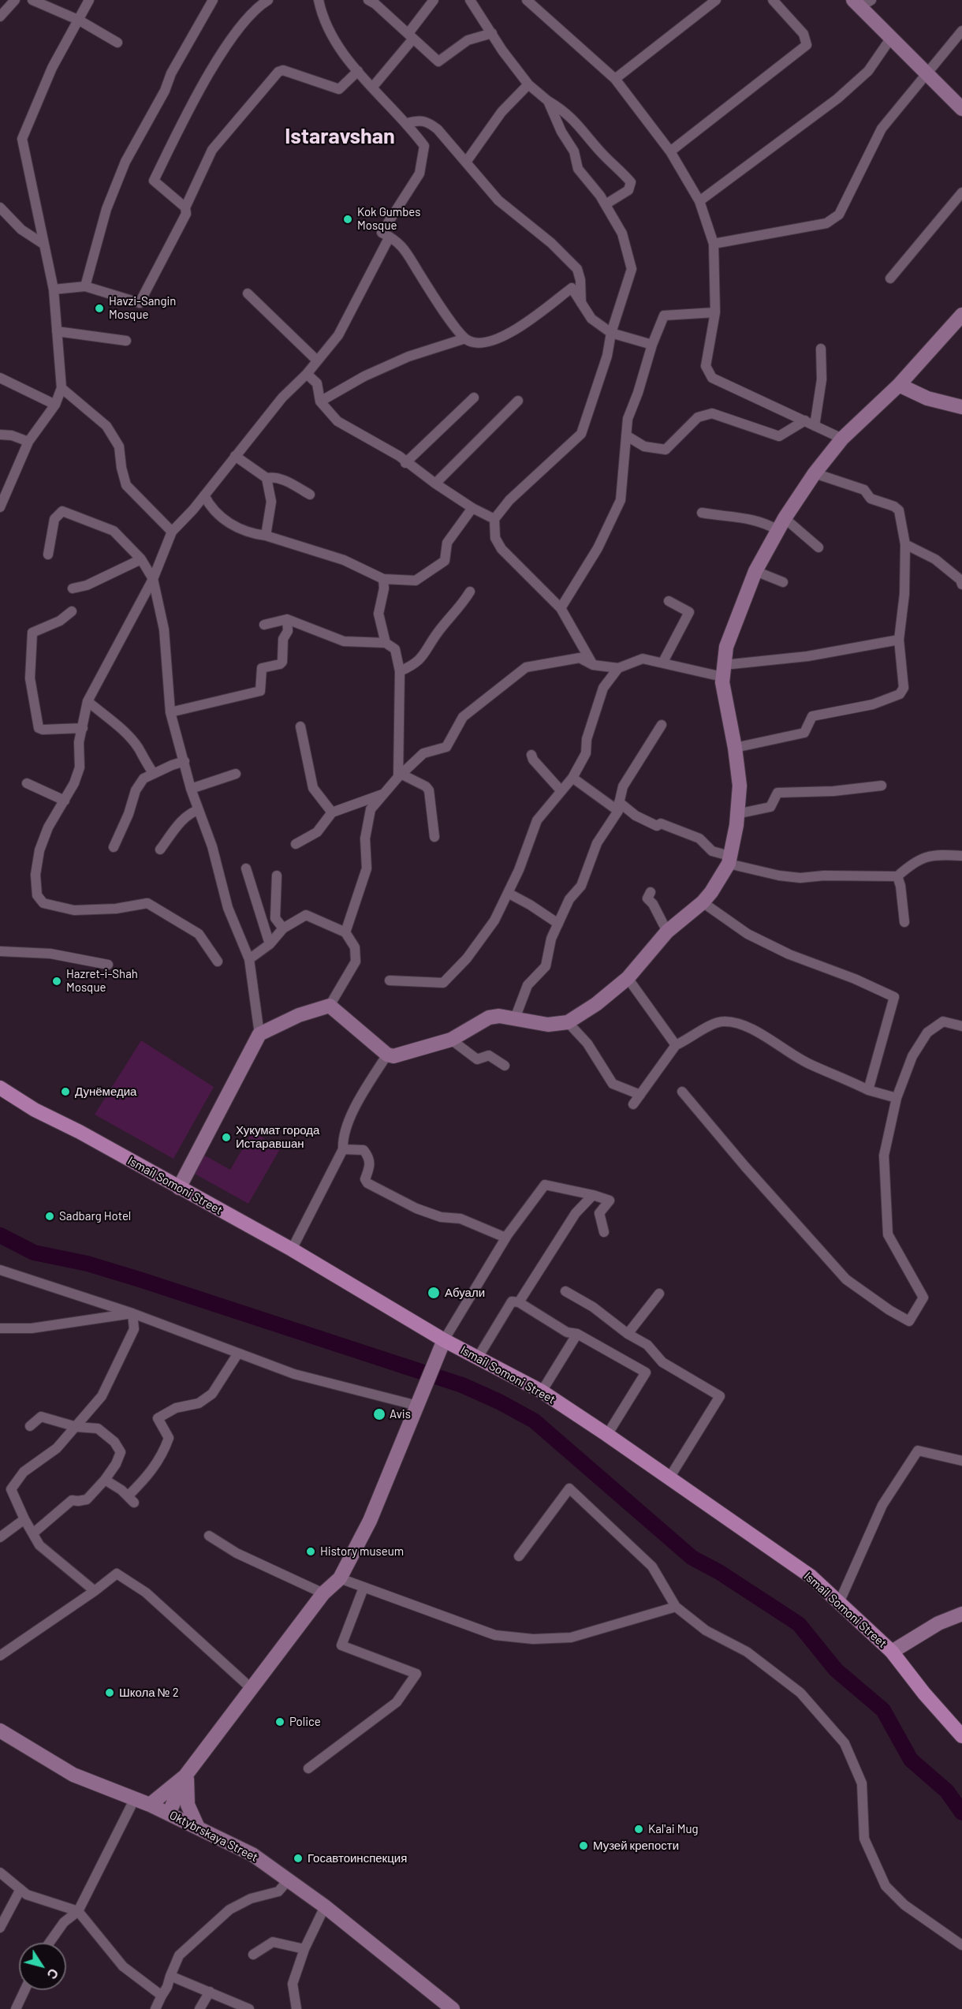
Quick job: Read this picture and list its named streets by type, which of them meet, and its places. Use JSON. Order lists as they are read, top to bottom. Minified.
{"streets":{"main road":["Ismail Somoni Street","Oktybrskaya Street"]},"districts":["Istaravshan"],"places":["Kok Gumbes Mosque","Havzi-Sangin Mosque","Hazret-i-Shah Mosque","Дунёмедиа","Хукумат города Истаравшан","Sadbarg Hotel","Абуали","Avis","History museum","Школа № 2","Police","Kal'ai Mug","Музей крепости","Госавтоинспекция"],"north":"bottom right"}
